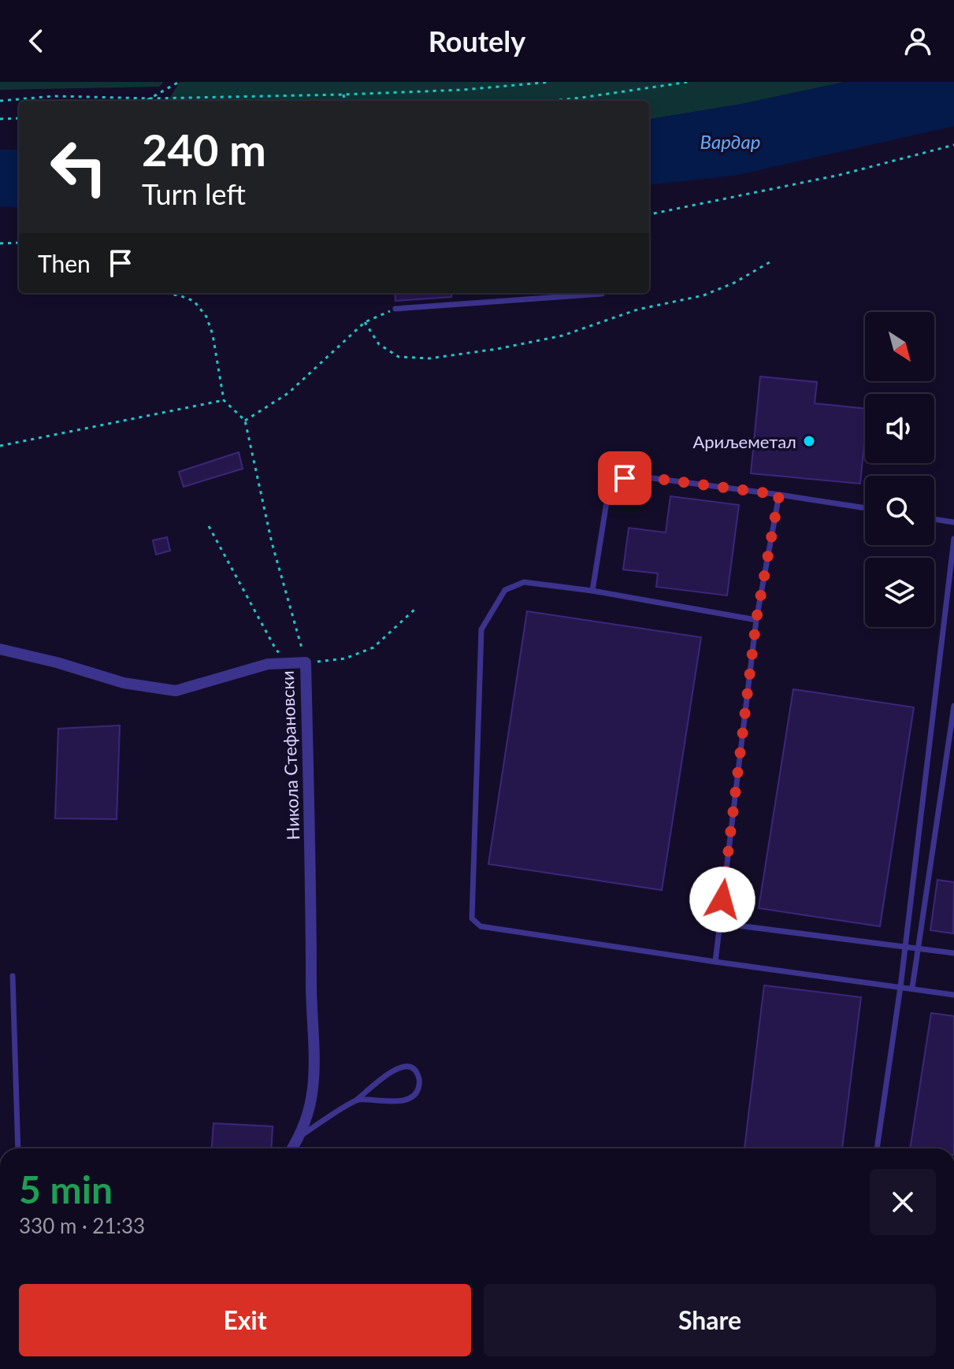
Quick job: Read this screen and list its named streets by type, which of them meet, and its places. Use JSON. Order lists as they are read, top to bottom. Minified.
{"streets":{"street":["Никола Стефановски"]},"water":["Вардар"],"places":["Ариљеметал"],"north":"bottom right","page":{"header":"Routely","turn":["240 m","Turn left"],"then":"Then","heading":["5 min","330 m · 21:33"],"buttons":["Exit","Share"]}}
